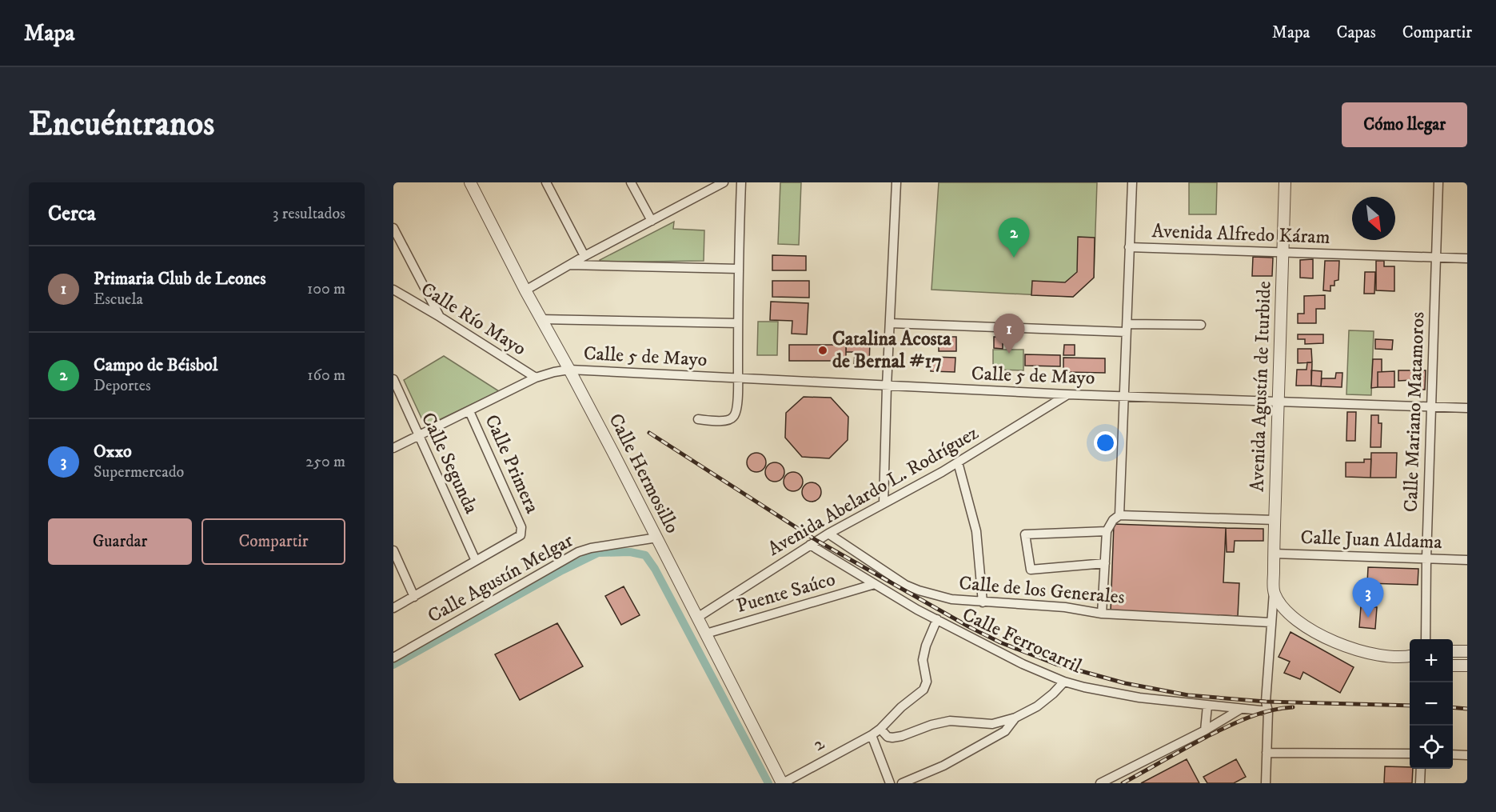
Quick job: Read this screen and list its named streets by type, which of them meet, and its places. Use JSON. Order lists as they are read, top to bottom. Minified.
{"streets":{"street":["Avenida Alfredo Káram","Calle Río Mayo","Calle 5 de Mayo","Avenida Agustín de Iturbide","Calle Mariano Matamoros","Calle Segunda","Calle Primera","Calle Hermosillo","Avenida Abelardo L. Rodríguez","Calle Juan Aldama","Calle Agustín Melgar","Calle de los Generales","Puente Saúco","Calle Ferrocarril","2"]},"crossings":[["Avenida Alfredo Káram","Avenida Agustín de Iturbide"],["Avenida Alfredo Káram","Calle Mariano Matamoros"],["Calle Río Mayo","Calle 5 de Mayo"],["Calle 5 de Mayo","Avenida Agustín de Iturbide"],["Calle 5 de Mayo","Calle Mariano Matamoros"],["Calle 5 de Mayo","Calle Segunda"],["Calle 5 de Mayo","Calle Primera"],["Calle 5 de Mayo","Calle Hermosillo"],["Calle 5 de Mayo","Avenida Abelardo L. Rodríguez"],["Avenida Agustín de Iturbide","Calle Juan Aldama"],["Calle Mariano Matamoros","Calle Juan Aldama"],["Calle Segunda","Calle Primera"],["Calle Hermosillo","Avenida Abelardo L. Rodríguez"],["Calle Hermosillo","Calle Agustín Melgar"],["Calle Hermosillo","Puente Saúco"],["Calle Hermosillo","2"],["Avenida Abelardo L. Rodríguez","Calle de los Generales"],["Avenida Abelardo L. Rodríguez","Calle Ferrocarril"],["Puente Saúco","Calle Ferrocarril"],["Calle Ferrocarril","2"]],"places":["Catalina Acosta de Bernal #17"],"north":"bottom right","page":{"header":"Mapa","nav":["Mapa","Capas","Compartir"],"buttons":["Cómo llegar",["Guardar","Compartir"]],"title":"Encuéntranos","heading":["Cerca","3 resultados"],"pins":["2","1","3"],"list":[{"mark":"1","name":"Primaria Club de Leones","note":"Escuela","value":"100 m"},{"mark":"2","name":"Campo de Béisbol","note":"Deportes","value":"160 m"},{"mark":"3","name":"Oxxo","note":"Supermercado","value":"250 m"}],"map_buttons":["+","−"]}}
